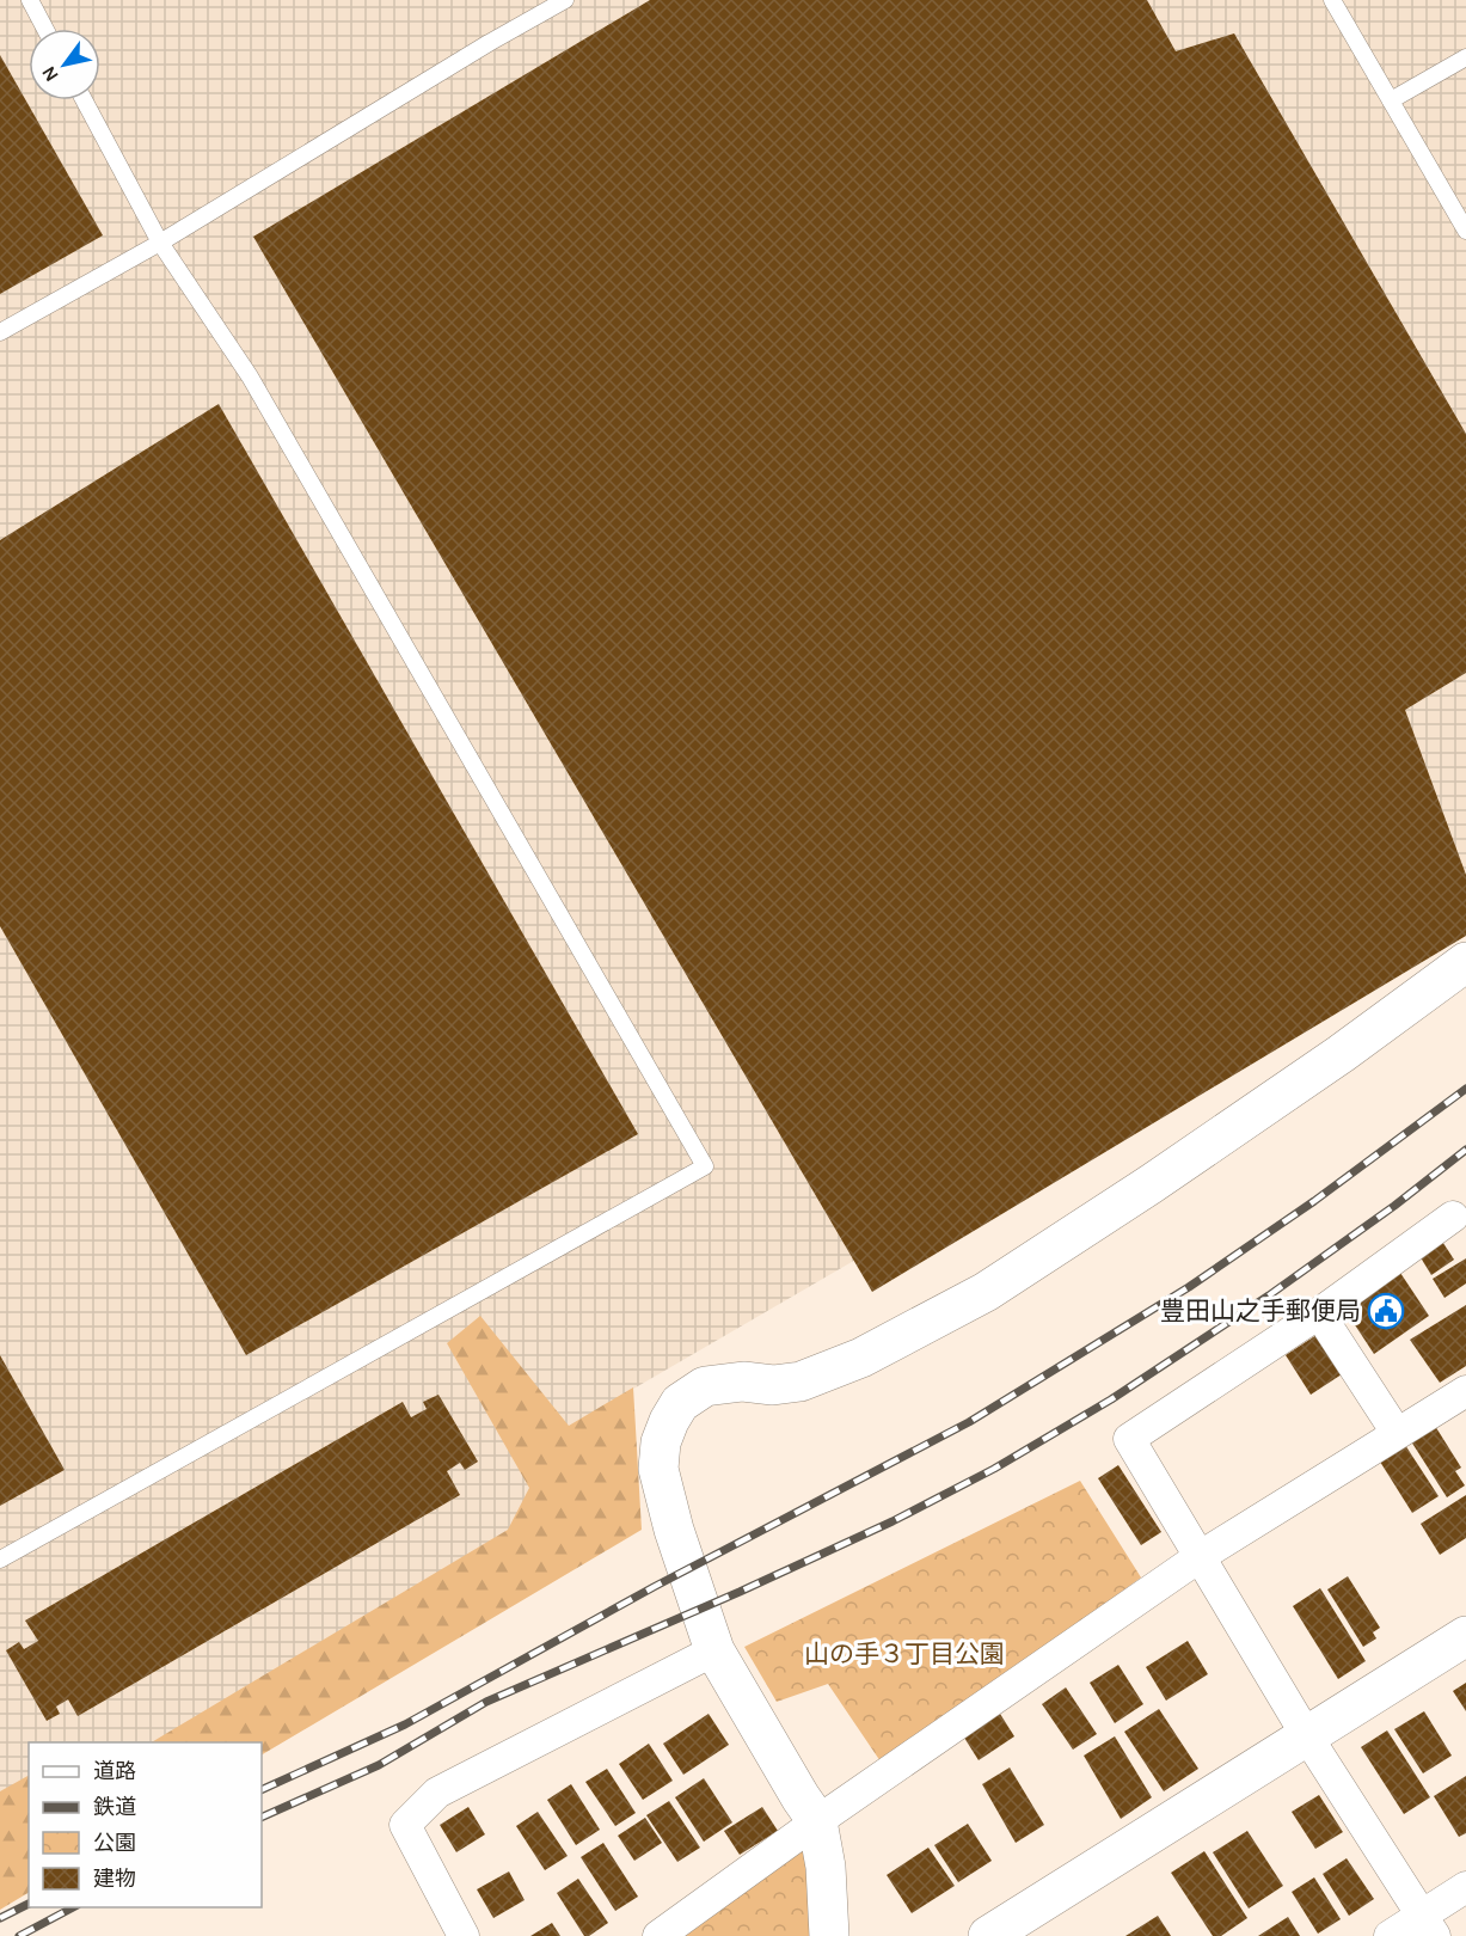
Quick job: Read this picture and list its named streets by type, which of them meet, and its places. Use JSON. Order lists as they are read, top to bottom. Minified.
{"parks":["山の手３丁目公園"],"places":{"public building":["豊田山之手郵便局"]},"legend":["道路","鉄道","公園","建物"],"north":"bottom left"}
